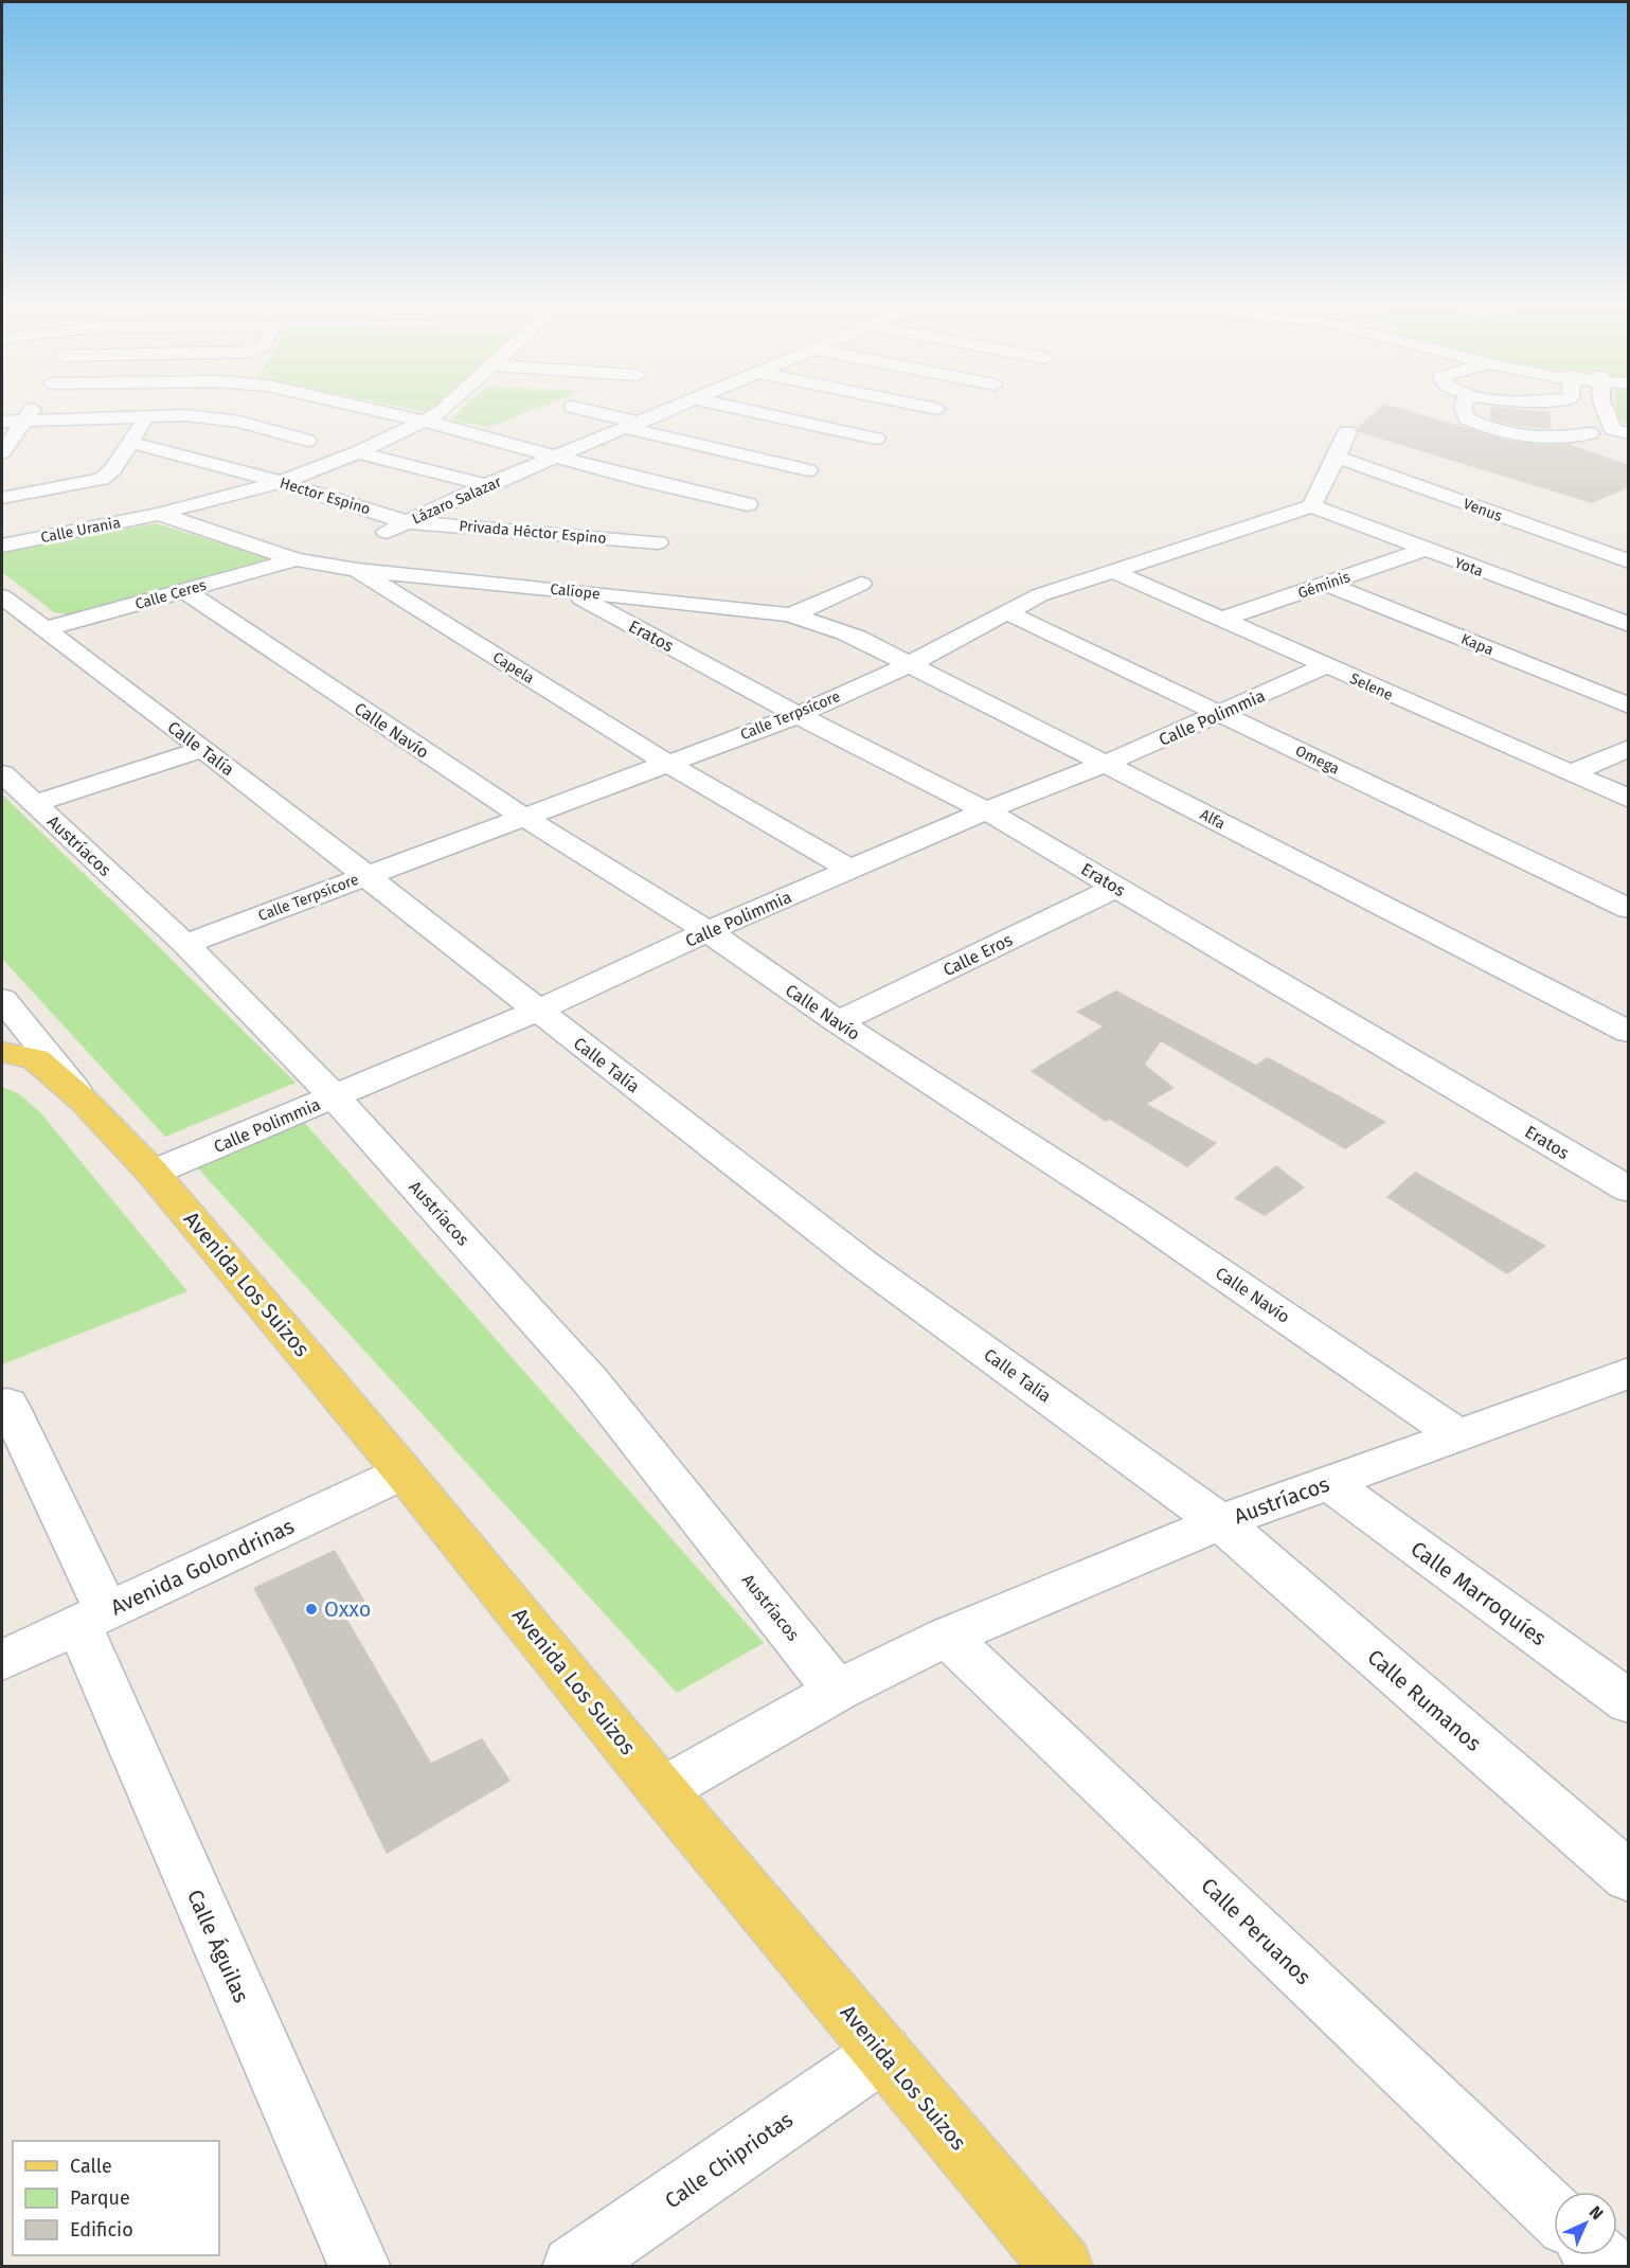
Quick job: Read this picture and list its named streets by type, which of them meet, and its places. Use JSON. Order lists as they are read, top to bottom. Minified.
{"streets":{"main road":["Avenida Los Suizos"],"street":["Hector Espino","Lázaro Salazar","Venus","Calle Urania","Privada Héctor Espino","Yota","Géminis","Calíope","Calle Ceres","Eratos","Kapa","Capela","Selene","Calle Terpsícore","Calle Polimmia","Calle Navío","Calle Talía","Omega","Alfa","Austríacos","Calle Eros","Avenida Golondrinas","Calle Marroquíes","Calle Rumanos","Calle Peruanos","Calle Águilas","Calle Chipriotas"]},"crossings":[["Hector Espino","Lázaro Salazar"],["Hector Espino","Calle Urania"],["Hector Espino","Privada Héctor Espino"],["Lázaro Salazar","Privada Héctor Espino"],["Calle Urania","Capela"],["Yota","Géminis"],["Yota","Calle Terpsícore"],["Géminis","Kapa"],["Géminis","Selene"],["Calíope","Eratos"],["Calíope","Capela"],["Calíope","Alfa"],["Calle Ceres","Capela"],["Calle Ceres","Calle Navío"],["Calle Ceres","Calle Talía"],["Eratos","Calle Terpsícore"],["Eratos","Calle Polimmia"],["Eratos","Calle Eros"],["Capela","Calle Terpsícore"],["Capela","Calle Polimmia"],["Selene","Calle Terpsícore"],["Selene","Calle Polimmia"],["Calle Terpsícore","Calle Navío"],["Calle Terpsícore","Calle Talía"],["Calle Terpsícore","Omega"],["Calle Terpsícore","Alfa"],["Calle Terpsícore","Austríacos"],["Calle Polimmia","Calle Navío"],["Calle Polimmia","Calle Talía"],["Calle Polimmia","Omega"],["Calle Polimmia","Alfa"],["Calle Polimmia","Austríacos"],["Calle Polimmia","Avenida Los Suizos"],["Calle Navío","Austríacos"],["Calle Navío","Calle Eros"],["Calle Talía","Austríacos"],["Calle Talía","Calle Rumanos"],["Austríacos","Avenida Los Suizos"],["Austríacos","Calle Marroquíes"],["Austríacos","Calle Rumanos"],["Austríacos","Calle Peruanos"],["Avenida Los Suizos","Avenida Golondrinas"],["Avenida Los Suizos","Calle Chipriotas"],["Avenida Golondrinas","Calle Águilas"]],"places":["Oxxo"],"legend":["Calle","Parque","Edificio"],"north":"top right"}
